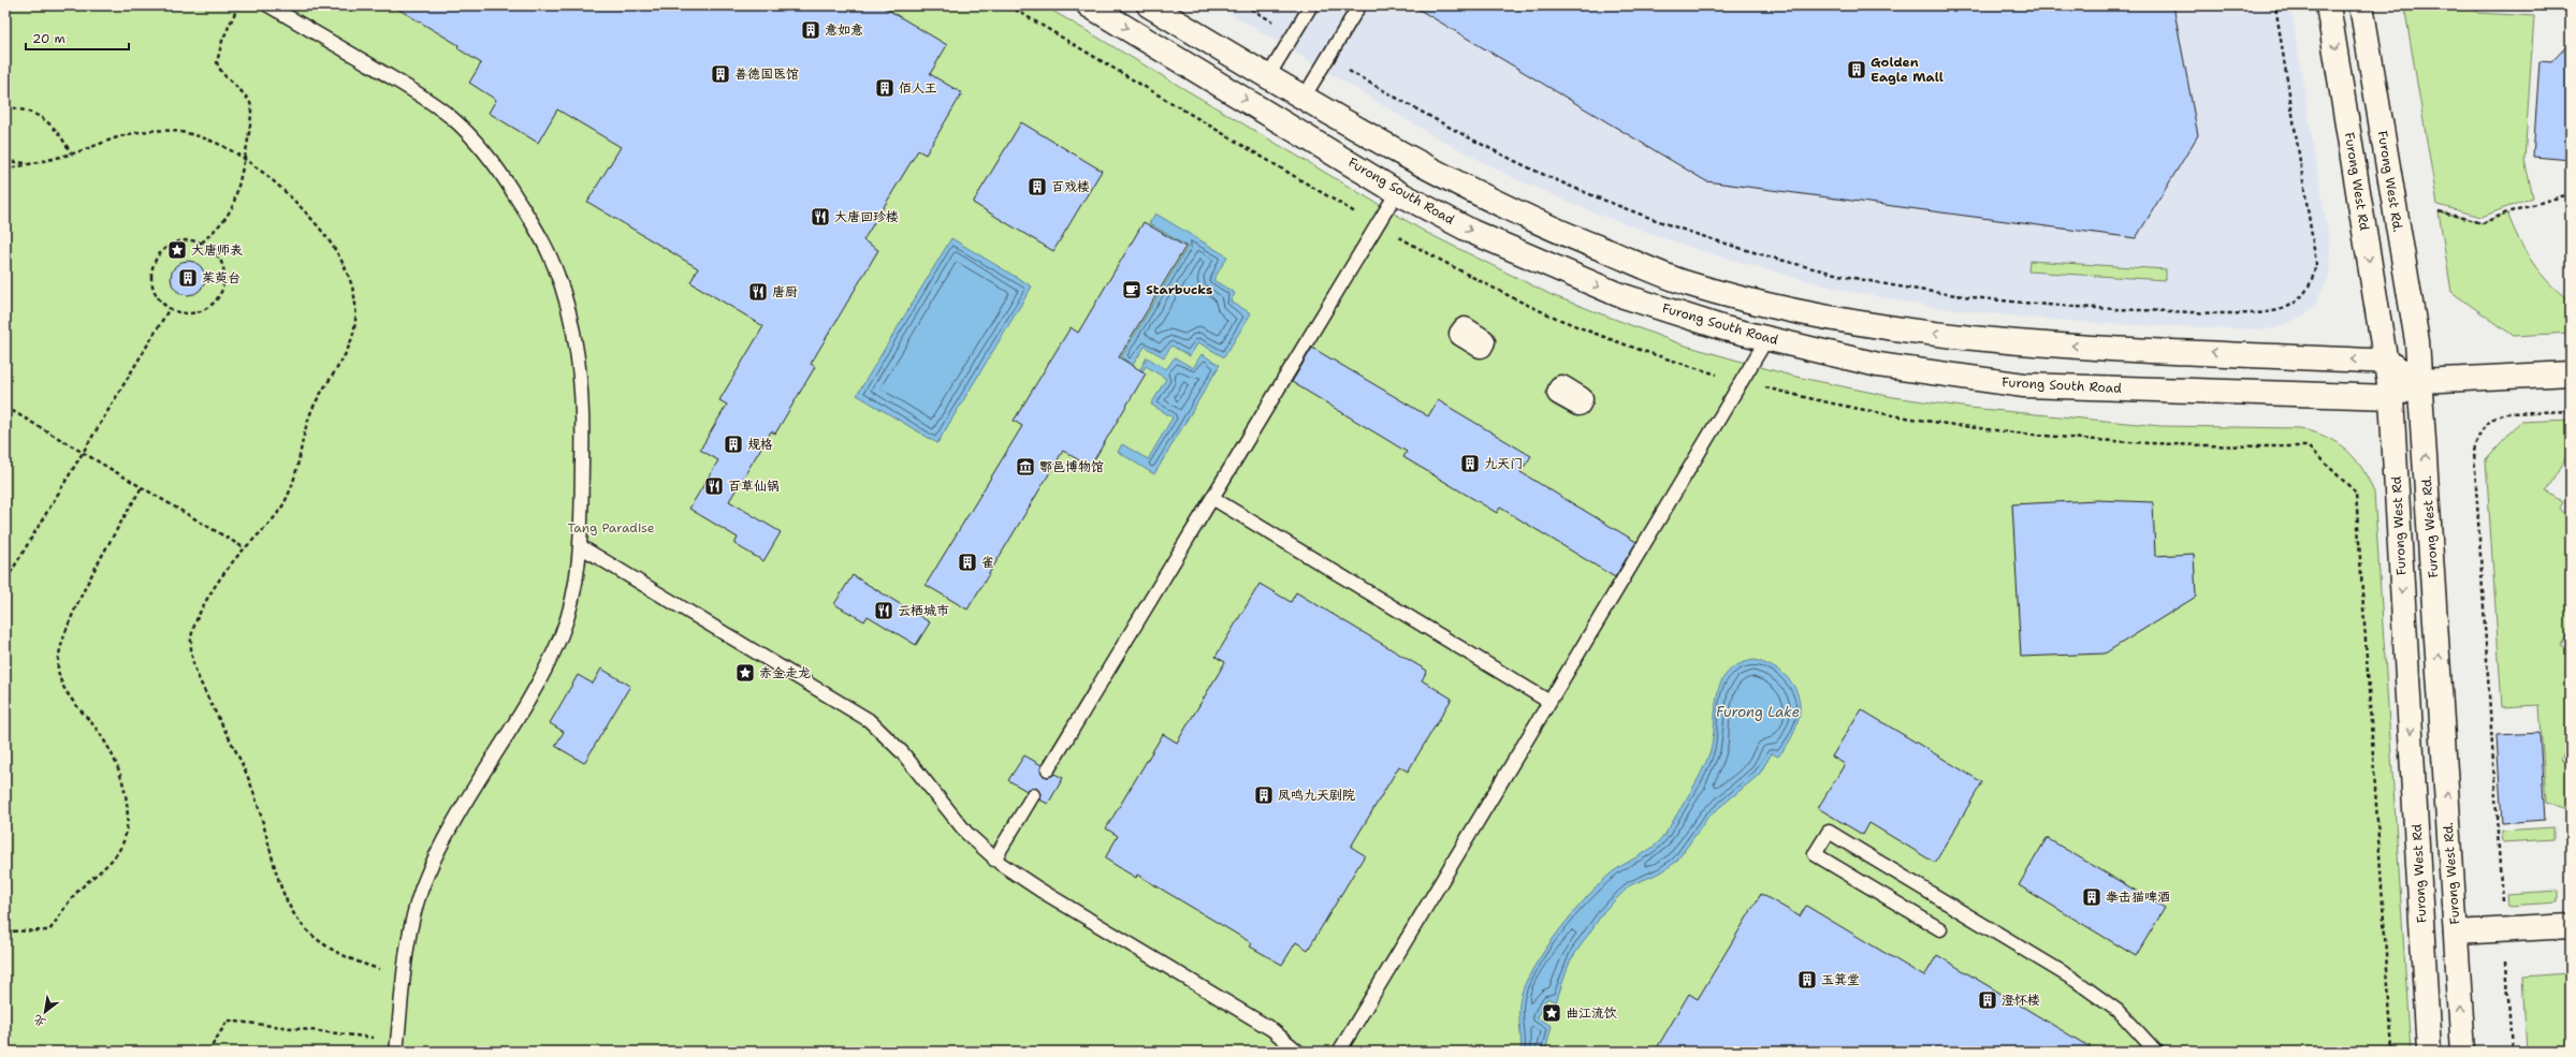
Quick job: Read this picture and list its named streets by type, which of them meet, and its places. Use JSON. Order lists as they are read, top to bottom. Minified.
{"streets":{"main road":["Furong West Rd","Furong West Rd.","Furong South Road"]},"crossings":[["Furong West Rd","Furong South Road"]],"one_way":["Furong West Rd","Furong West Rd."],"water":["Furong Lake"],"parks":["Tang Paradise"],"places":{"building":["意如意","Golden Eagle Mall","善德国医馆","佰人王","百戏楼","茱萸台","规格","九天门","雀","凤鸣九天剧院","拳击猫啤酒","玉箕堂","澄怀楼"],"restaurant":["大唐回珍楼","唐厨","百草仙锅","云栖城市"],"place":["大唐师表","赤金走龙","曲江流饮"],"cafe":["Starbucks"],"museum":["鄠邑博物馆"]},"scale_bar":"20 m","north":"bottom left"}
